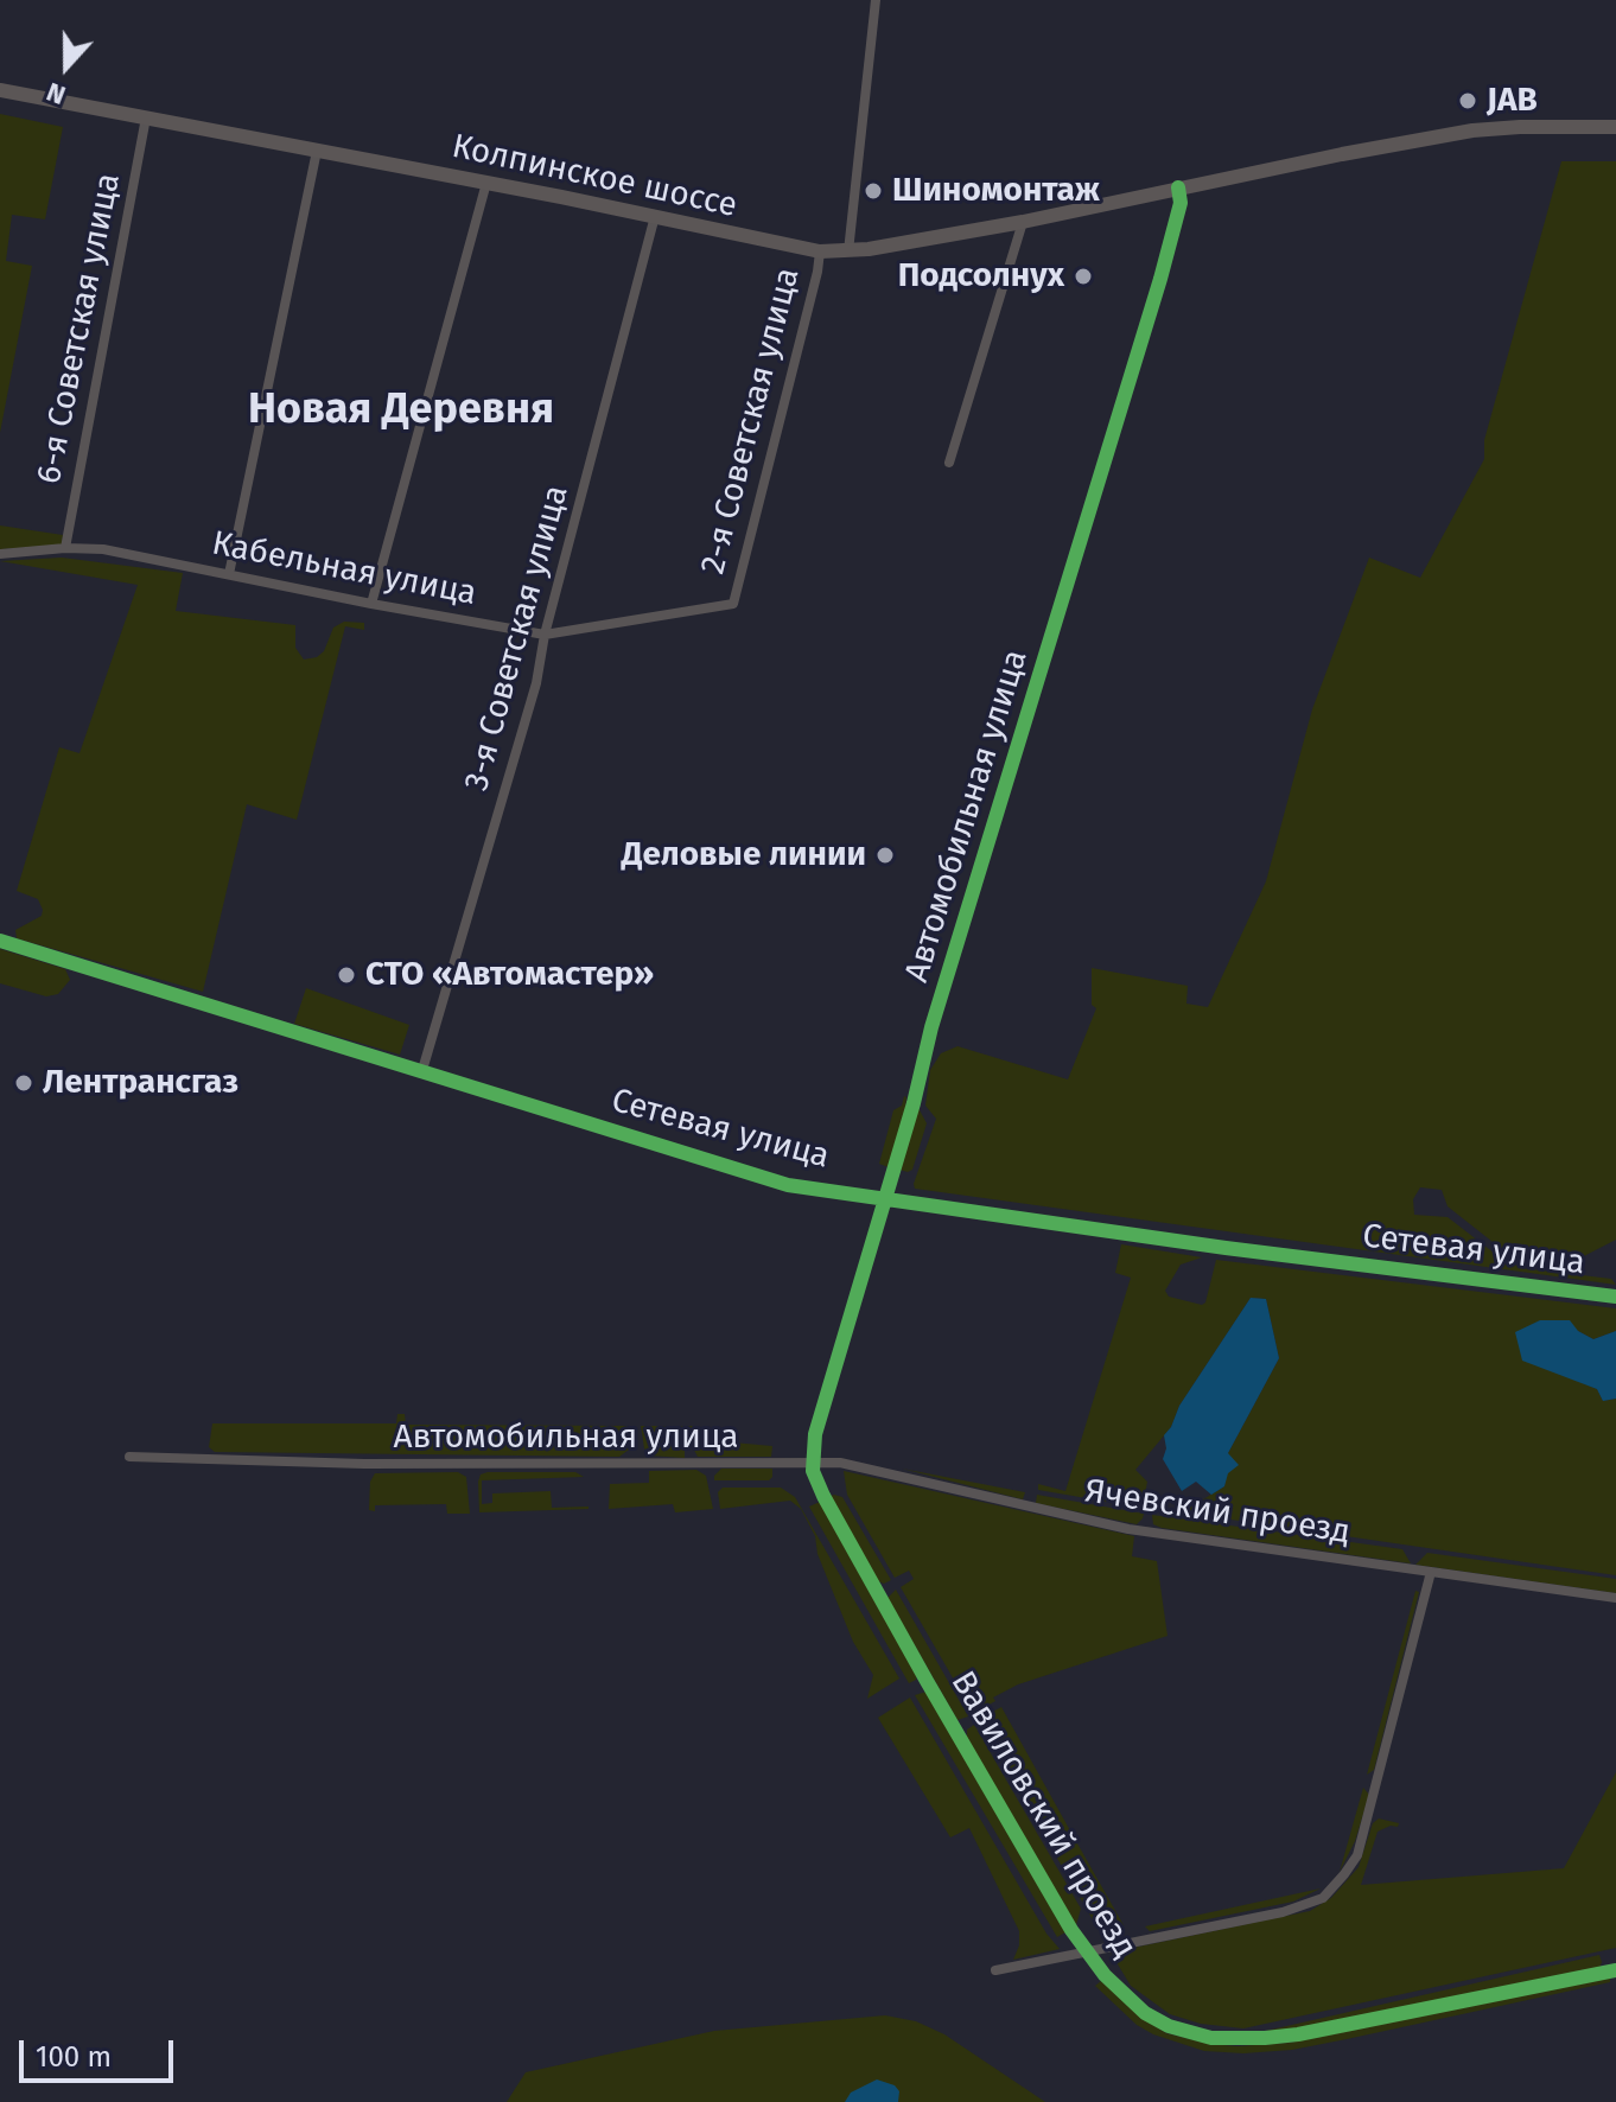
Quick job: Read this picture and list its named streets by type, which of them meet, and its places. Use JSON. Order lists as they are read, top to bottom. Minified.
{"streets":{"main road":["Колпинское шоссе"],"street":["6-я Советская улица","2-я Советская улица","Кабельная улица","3-я Советская улица","Автомобильная улица","Сетевая улица","Ячевский проезд","Вавиловский проезд"]},"crossings":[["Колпинское шоссе","6-я Советская улица"],["Колпинское шоссе","2-я Советская улица"],["Колпинское шоссе","3-я Советская улица"],["Колпинское шоссе","Автомобильная улица"],["6-я Советская улица","Кабельная улица"],["2-я Советская улица","Кабельная улица"],["Кабельная улица","3-я Советская улица"],["3-я Советская улица","Сетевая улица"],["Автомобильная улица","Сетевая улица"],["Автомобильная улица","Ячевский проезд"],["Автомобильная улица","Вавиловский проезд"],["Ячевский проезд","Вавиловский проезд"]],"districts":["Новая Деревня"],"places":["JAB","Шиномонтаж","Подсолнух","Деловые линии","СТО «Автомастер»","Лентрансгаз"],"scale_bar":"100 m","north":"bottom"}
